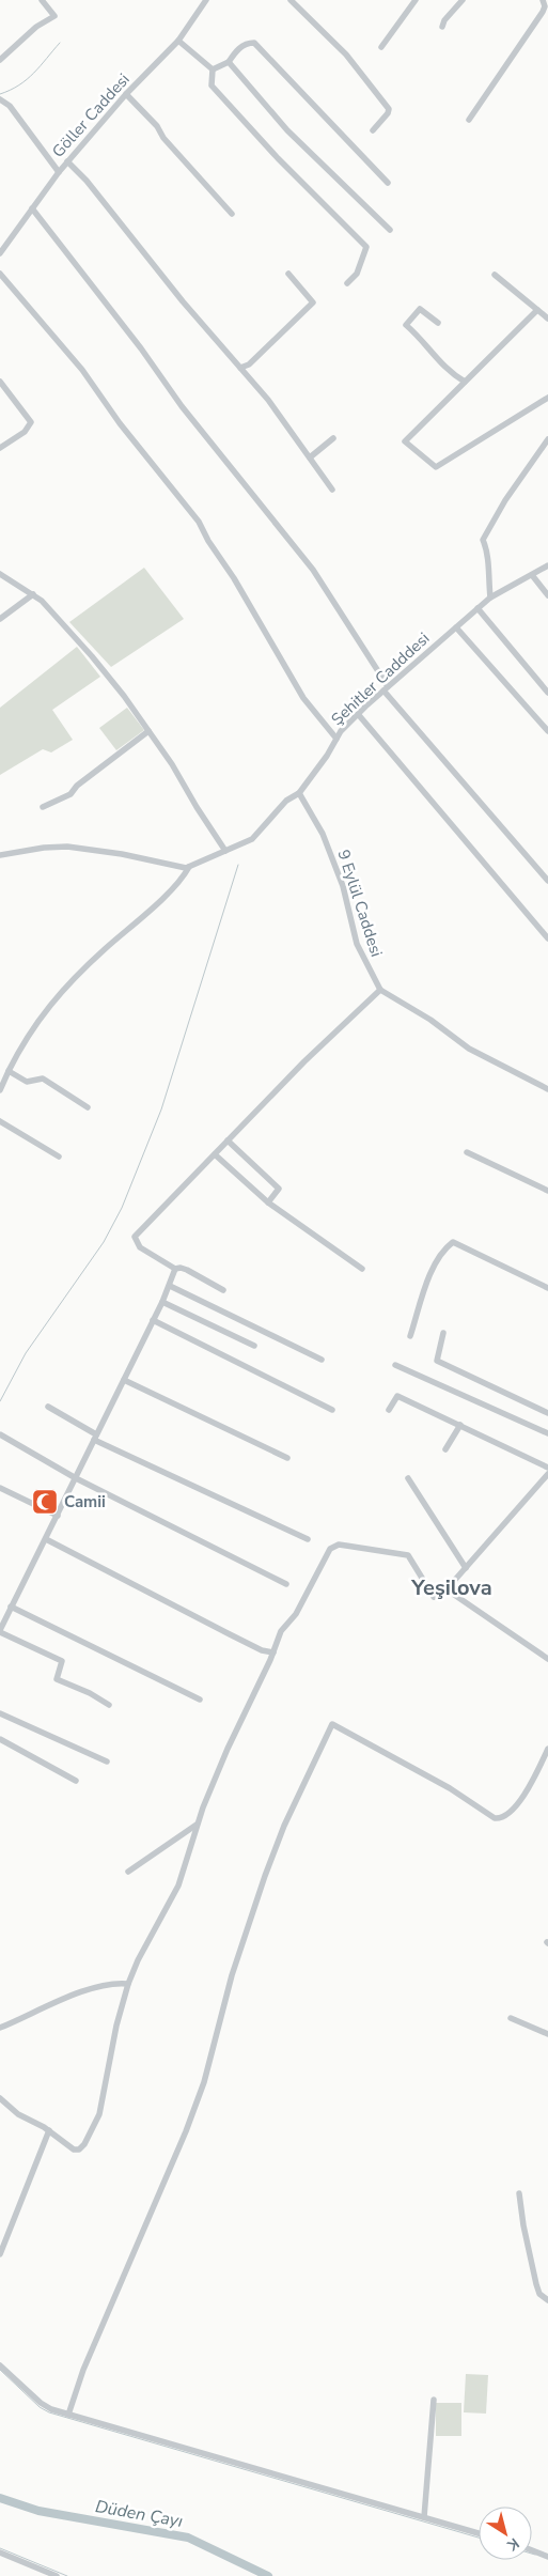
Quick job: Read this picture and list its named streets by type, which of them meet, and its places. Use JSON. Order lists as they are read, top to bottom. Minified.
{"streets":{"street":["Göller Caddesi","Şehitler Cadddesi","9 Eylül Caddesi"]},"crossings":[["Şehitler Cadddesi","9 Eylül Caddesi"]],"districts":["Yeşilova"],"water":["Düden Çayı"],"places":{"mosque":["Camii"]},"north":"bottom right"}
